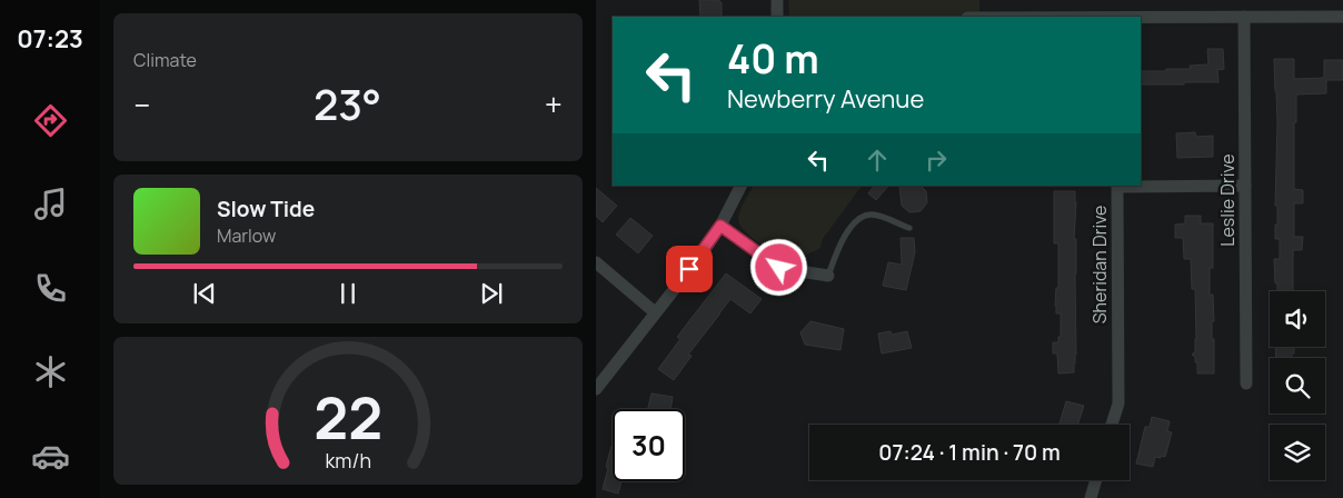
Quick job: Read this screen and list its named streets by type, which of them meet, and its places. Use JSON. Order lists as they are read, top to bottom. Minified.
{"streets":{"street":["Leslie Drive","Sheridan Drive"]},"crossings":[["Leslie Drive","Sheridan Drive"]],"page":{"tabs":"07:23","tile":"Climate","turn":["40 m","Newberry Avenue"],"heat":["−","23°","+"],"song":["Slow Tide","Marlow"],"limit":"30","trip":"07:24 · 1 min · 70 m","gauge":["22","km/h"]}}
